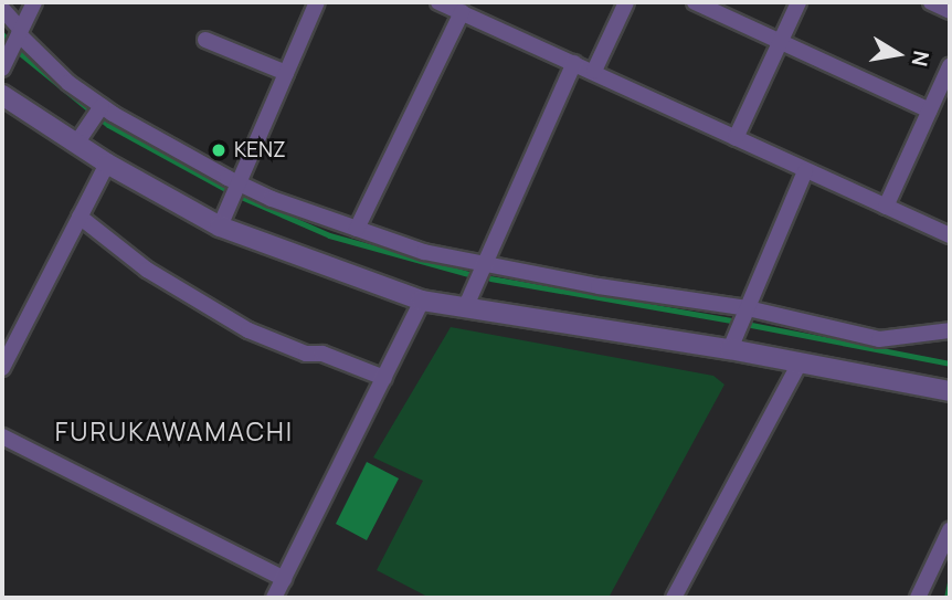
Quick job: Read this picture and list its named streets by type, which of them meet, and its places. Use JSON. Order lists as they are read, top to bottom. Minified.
{"districts":["FURUKAWAMACHI"],"places":["KENZ"],"north":"right"}
